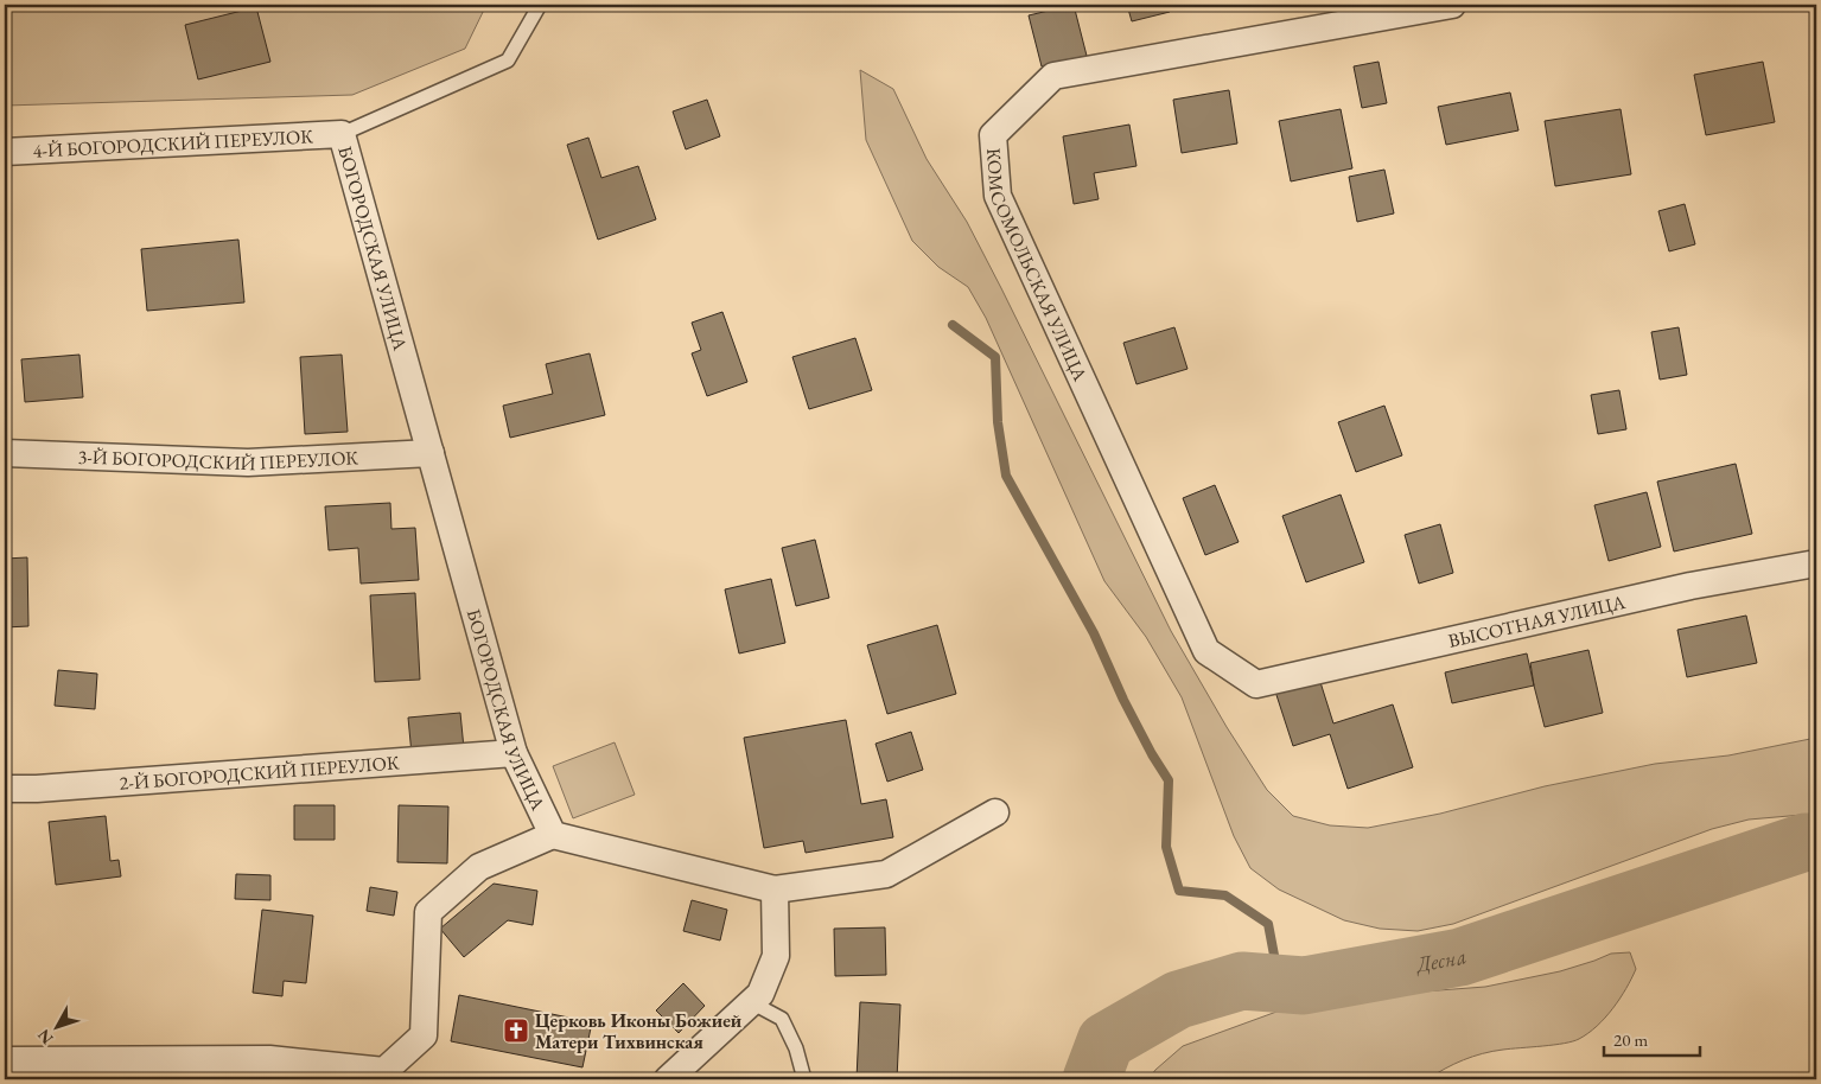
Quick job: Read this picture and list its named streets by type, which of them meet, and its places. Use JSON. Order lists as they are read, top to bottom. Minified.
{"streets":{"street":["4-Й БОГОРОДСКИЙ ПЕРЕУЛОК","БОГОРОДСКАЯ УЛИЦА","КОМСОМОЛЬСКАЯ УЛИЦА","3-Й БОГОРОДСКИЙ ПЕРЕУЛОК","ВЫСОТНАЯ УЛИЦА","2-Й БОГОРОДСКИЙ ПЕРЕУЛОК"]},"crossings":[["4-Й БОГОРОДСКИЙ ПЕРЕУЛОК","БОГОРОДСКАЯ УЛИЦА"],["БОГОРОДСКАЯ УЛИЦА","3-Й БОГОРОДСКИЙ ПЕРЕУЛОК"],["БОГОРОДСКАЯ УЛИЦА","2-Й БОГОРОДСКИЙ ПЕРЕУЛОК"],["КОМСОМОЛЬСКАЯ УЛИЦА","ВЫСОТНАЯ УЛИЦА"]],"water":["Десна"],"places":{"church":["Церковь Иконы Божией Матери Тихвинская"]},"scale_bar":"20 m","north":"bottom left"}
